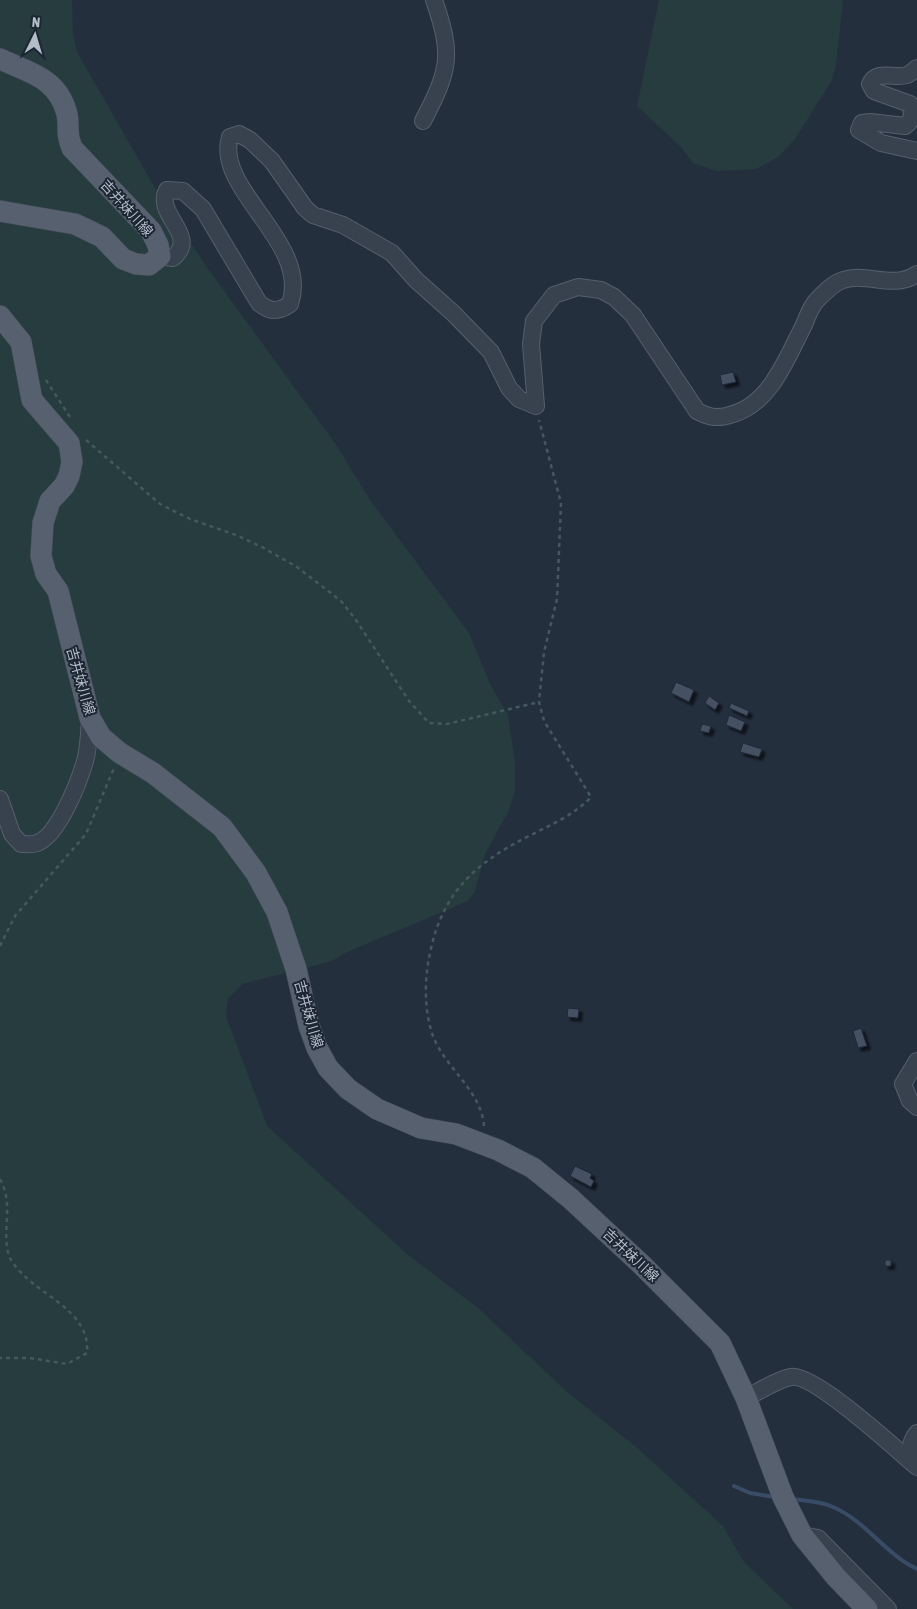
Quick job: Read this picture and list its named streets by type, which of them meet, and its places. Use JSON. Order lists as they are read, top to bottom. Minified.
{"streets":{"main road":["吉井妹川線"]},"north":"top"}
